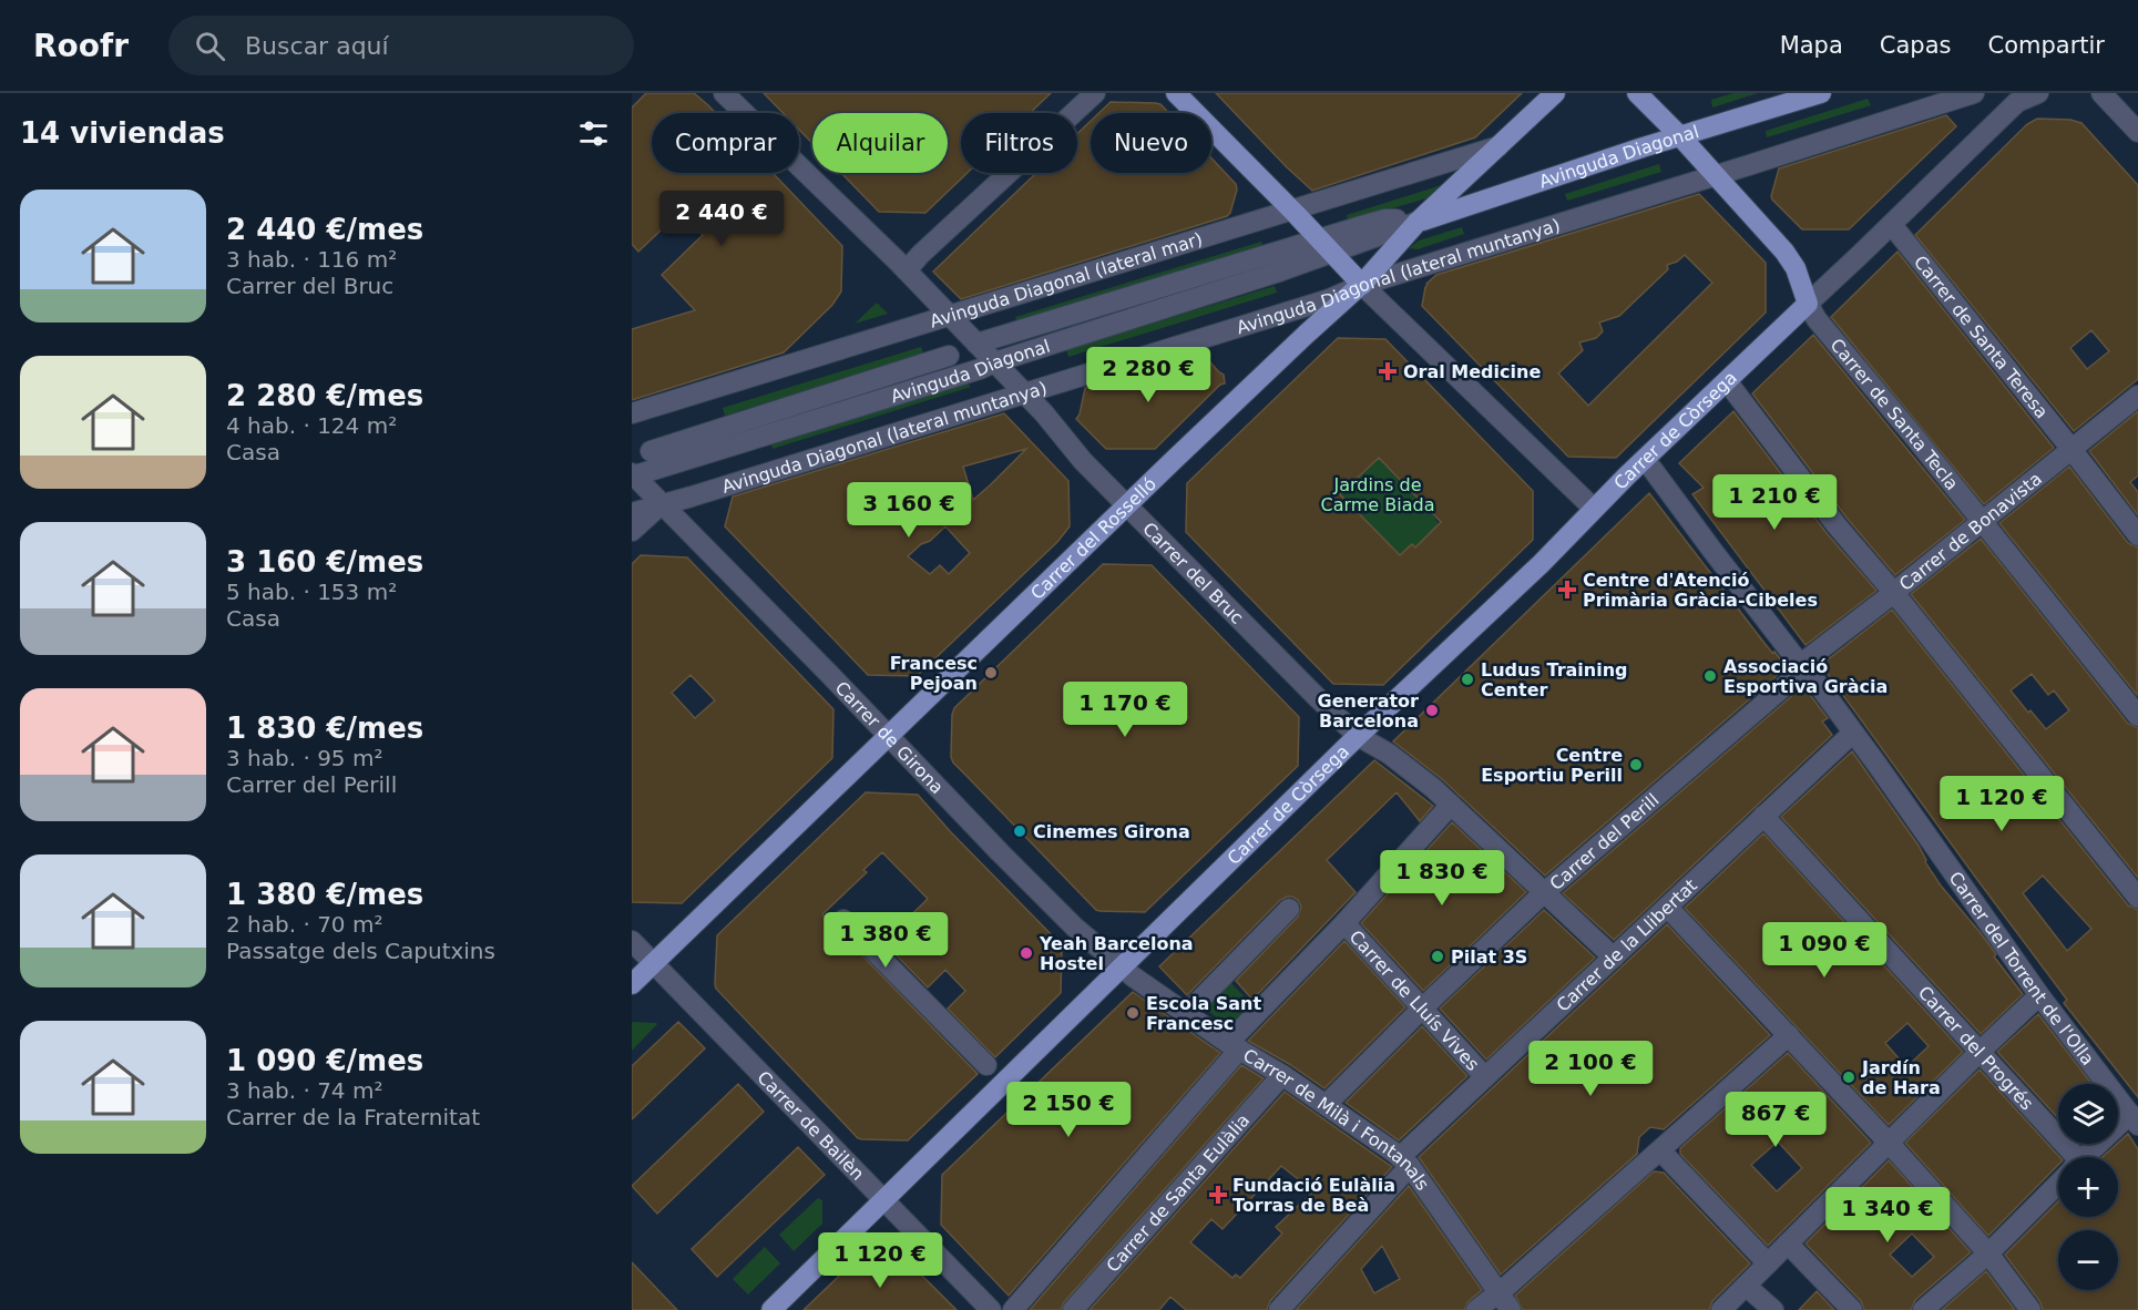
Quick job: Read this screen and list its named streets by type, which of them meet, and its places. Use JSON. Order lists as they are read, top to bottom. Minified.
{"streets":{"main road":["Avinguda Diagonal","Carrer de Còrsega","Carrer del Rosselló"],"street":["Avinguda Diagonal (lateral muntanya)","Avinguda Diagonal (lateral mar)","Carrer de Santa Teresa","Carrer de Santa Tecla","Carrer de Bonavista","Carrer del Bruc","Carrer de Girona","Carrer del Perill","Carrer de la Llibertat","Carrer del Torrent de l'Olla","Carrer de Lluís Vives","Carrer del Progrés","Carrer de Milà i Fontanals","Carrer de Bailèn","Carrer de Santa Eulàlia"]},"crossings":[["Avinguda Diagonal","Carrer del Rosselló"],["Avinguda Diagonal","Carrer del Bruc"],["Avinguda Diagonal","Carrer de Girona"],["Avinguda Diagonal (lateral muntanya)","Carrer del Rosselló"],["Avinguda Diagonal (lateral muntanya)","Carrer del Bruc"],["Avinguda Diagonal (lateral muntanya)","Carrer de Girona"],["Avinguda Diagonal (lateral mar)","Carrer del Rosselló"],["Avinguda Diagonal (lateral mar)","Carrer del Bruc"],["Carrer de Santa Teresa","Carrer de Bonavista"],["Carrer de Santa Tecla","Carrer de Còrsega"],["Carrer de Santa Tecla","Carrer de Bonavista"],["Carrer de Còrsega","Carrer del Bruc"],["Carrer de Còrsega","Carrer de Girona"],["Carrer de Còrsega","Carrer del Torrent de l'Olla"],["Carrer de Còrsega","Carrer de Milà i Fontanals"],["Carrer de Còrsega","Carrer de Bailèn"],["Carrer de Bonavista","Carrer del Perill"],["Carrer de Bonavista","Carrer del Torrent de l'Olla"],["Carrer del Rosselló","Carrer del Bruc"],["Carrer del Rosselló","Carrer de Girona"],["Carrer del Rosselló","Carrer de Bailèn"],["Carrer del Bruc","Carrer del Perill"],["Carrer del Bruc","Carrer de la Llibertat"],["Carrer de Girona","Carrer de Milà i Fontanals"],["Carrer del Perill","Carrer del Torrent de l'Olla"],["Carrer del Perill","Carrer de Lluís Vives"],["Carrer del Perill","Carrer de Milà i Fontanals"],["Carrer de la Llibertat","Carrer del Torrent de l'Olla"],["Carrer de la Llibertat","Carrer de Lluís Vives"],["Carrer de la Llibertat","Carrer del Progrés"],["Carrer de la Llibertat","Carrer de Milà i Fontanals"],["Carrer de Milà i Fontanals","Carrer de Santa Eulàlia"]],"parks":["Jardins de Carme Biada"],"places":{"health":["Oral Medicine","Centre d'Atenció Primària Gràcia-Cibeles","Fundació Eulàlia Torras de Beà"],"other":["Francesc Pejoan","Associació Esportiva Gràcia","Ludus Training Center","Generator Barcelona","Centre Esportiu Perill","Cinemes Girona","Yeah Barcelona Hostel","Pilat 3S","Escola Sant Francesc","Jardín de Hara"]},"page":{"header":"Roofr","search":"Buscar aquí","nav":["Mapa","Capas","Compartir"],"heading":"14 viviendas","chip":["Comprar","Alquilar","Filtros","Nuevo"],"list":[{"name":"2 440 €/mes","note":"3 hab. · 116 m² · Carrer del Bruc"},{"name":"2 280 €/mes","note":"4 hab. · 124 m² · Casa"},{"name":"3 160 €/mes","note":"5 hab. · 153 m² · Casa"},{"name":"1 830 €/mes","note":"3 hab. · 95 m² · Carrer del Perill"},{"name":"1 380 €/mes","note":"2 hab. · 70 m² · Passatge dels Caputxins"},{"name":"1 090 €/mes","note":"3 hab. · 74 m² · Carrer de la Fraternitat"}],"price":["2 440 €","2 280 €","1 210 €","3 160 €","1 170 €","1 120 €","1 830 €","1 380 €","1 090 €","2 100 €","2 150 €","867 €","1 340 €","1 120 €"],"map_buttons":["+","−"]}}
